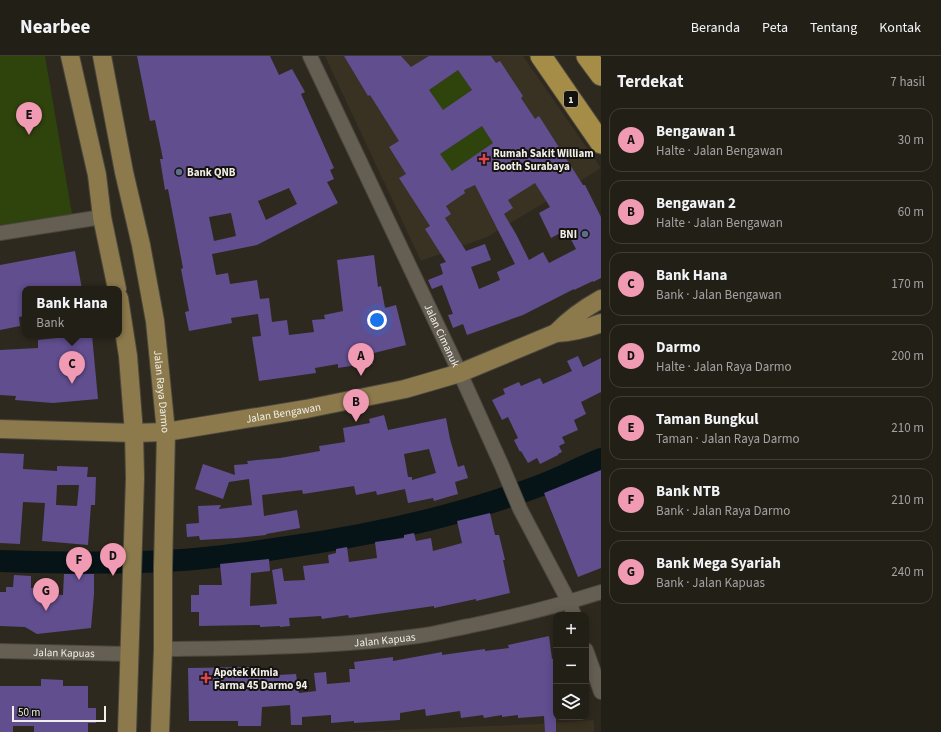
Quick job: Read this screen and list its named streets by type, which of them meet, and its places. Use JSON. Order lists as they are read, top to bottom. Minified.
{"streets":{"highway":["1"],"main road":["Jalan Raya Darmo","Jalan Bengawan"],"street":["Jalan Cimanuk","Jalan Kapuas"]},"crossings":[["Jalan Cimanuk","Jalan Bengawan"],["Jalan Cimanuk","Jalan Kapuas"],["Jalan Raya Darmo","Jalan Bengawan"],["Jalan Raya Darmo","Jalan Kapuas"]],"places":{"health":["Rumah Sakit William Booth Surabaya","Apotek Kimia Farma 45 Darmo 94"],"other":["Bank QNB","BNI"]},"scale_bar":"50 m","page":{"header":"Nearbee","nav":["Beranda","Peta","Tentang","Kontak"],"heading":["Terdekat","7 hasil"],"pins":["E","A","C","B","D","F","G"],"list":[{"mark":"A","name":"Bengawan 1","note":"Halte · Jalan Bengawan","value":"30 m"},{"mark":"B","name":"Bengawan 2","note":"Halte · Jalan Bengawan","value":"60 m"},{"mark":"C","name":"Bank Hana","note":"Bank · Jalan Bengawan","value":"170 m"},{"mark":"D","name":"Darmo","note":"Halte · Jalan Raya Darmo","value":"200 m"},{"mark":"E","name":"Taman Bungkul","note":"Taman · Jalan Raya Darmo","value":"210 m"},{"mark":"F","name":"Bank NTB","note":"Bank · Jalan Raya Darmo","value":"210 m"},{"mark":"G","name":"Bank Mega Syariah","note":"Bank · Jalan Kapuas","value":"240 m"}],"popup":["Bank Hana","Bank"],"map_buttons":["+","−"],"scale":"50 m"}}
